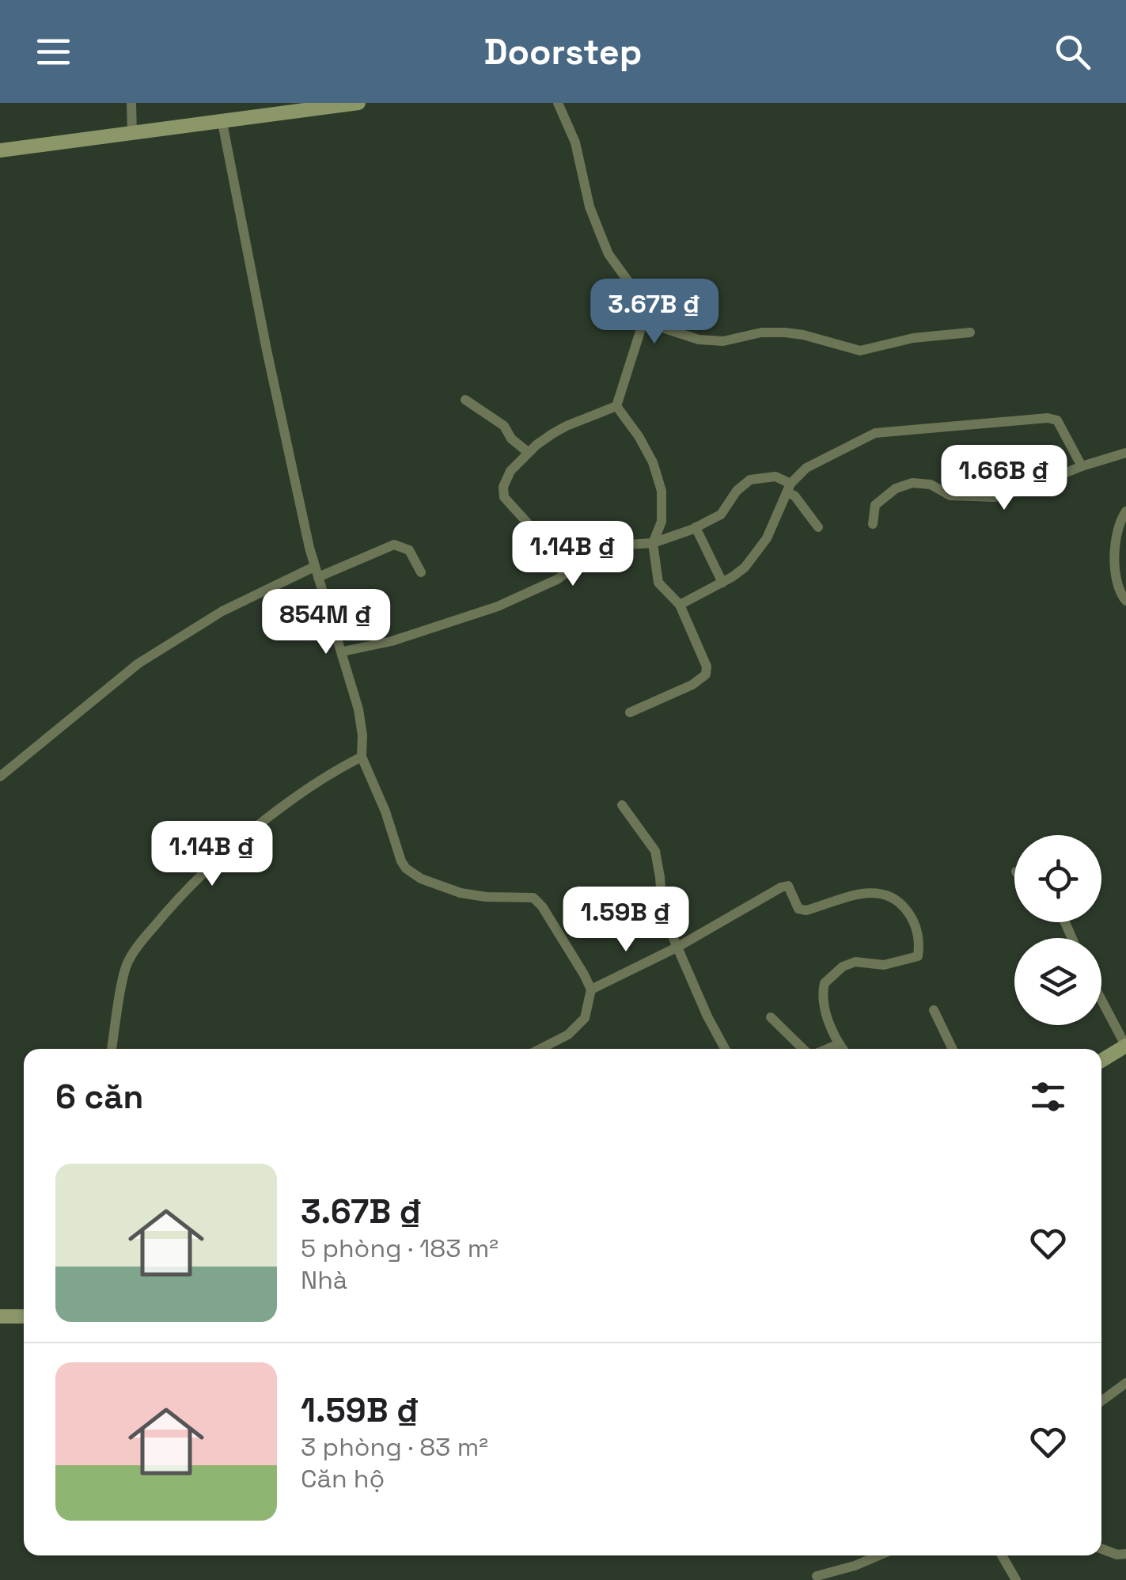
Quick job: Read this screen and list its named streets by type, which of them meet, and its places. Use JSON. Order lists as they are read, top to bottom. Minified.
{"page":{"header":"Doorstep","price":["3.67B ₫","1.66B ₫","1.14B ₫","854M ₫","1.14B ₫","1.59B ₫"],"heading":"6 căn","list":[{"name":"3.67B ₫","note":"5 phòng · 183 m² · Nhà"},{"name":"1.59B ₫","note":"3 phòng · 83 m² · Căn hộ"}]}}
